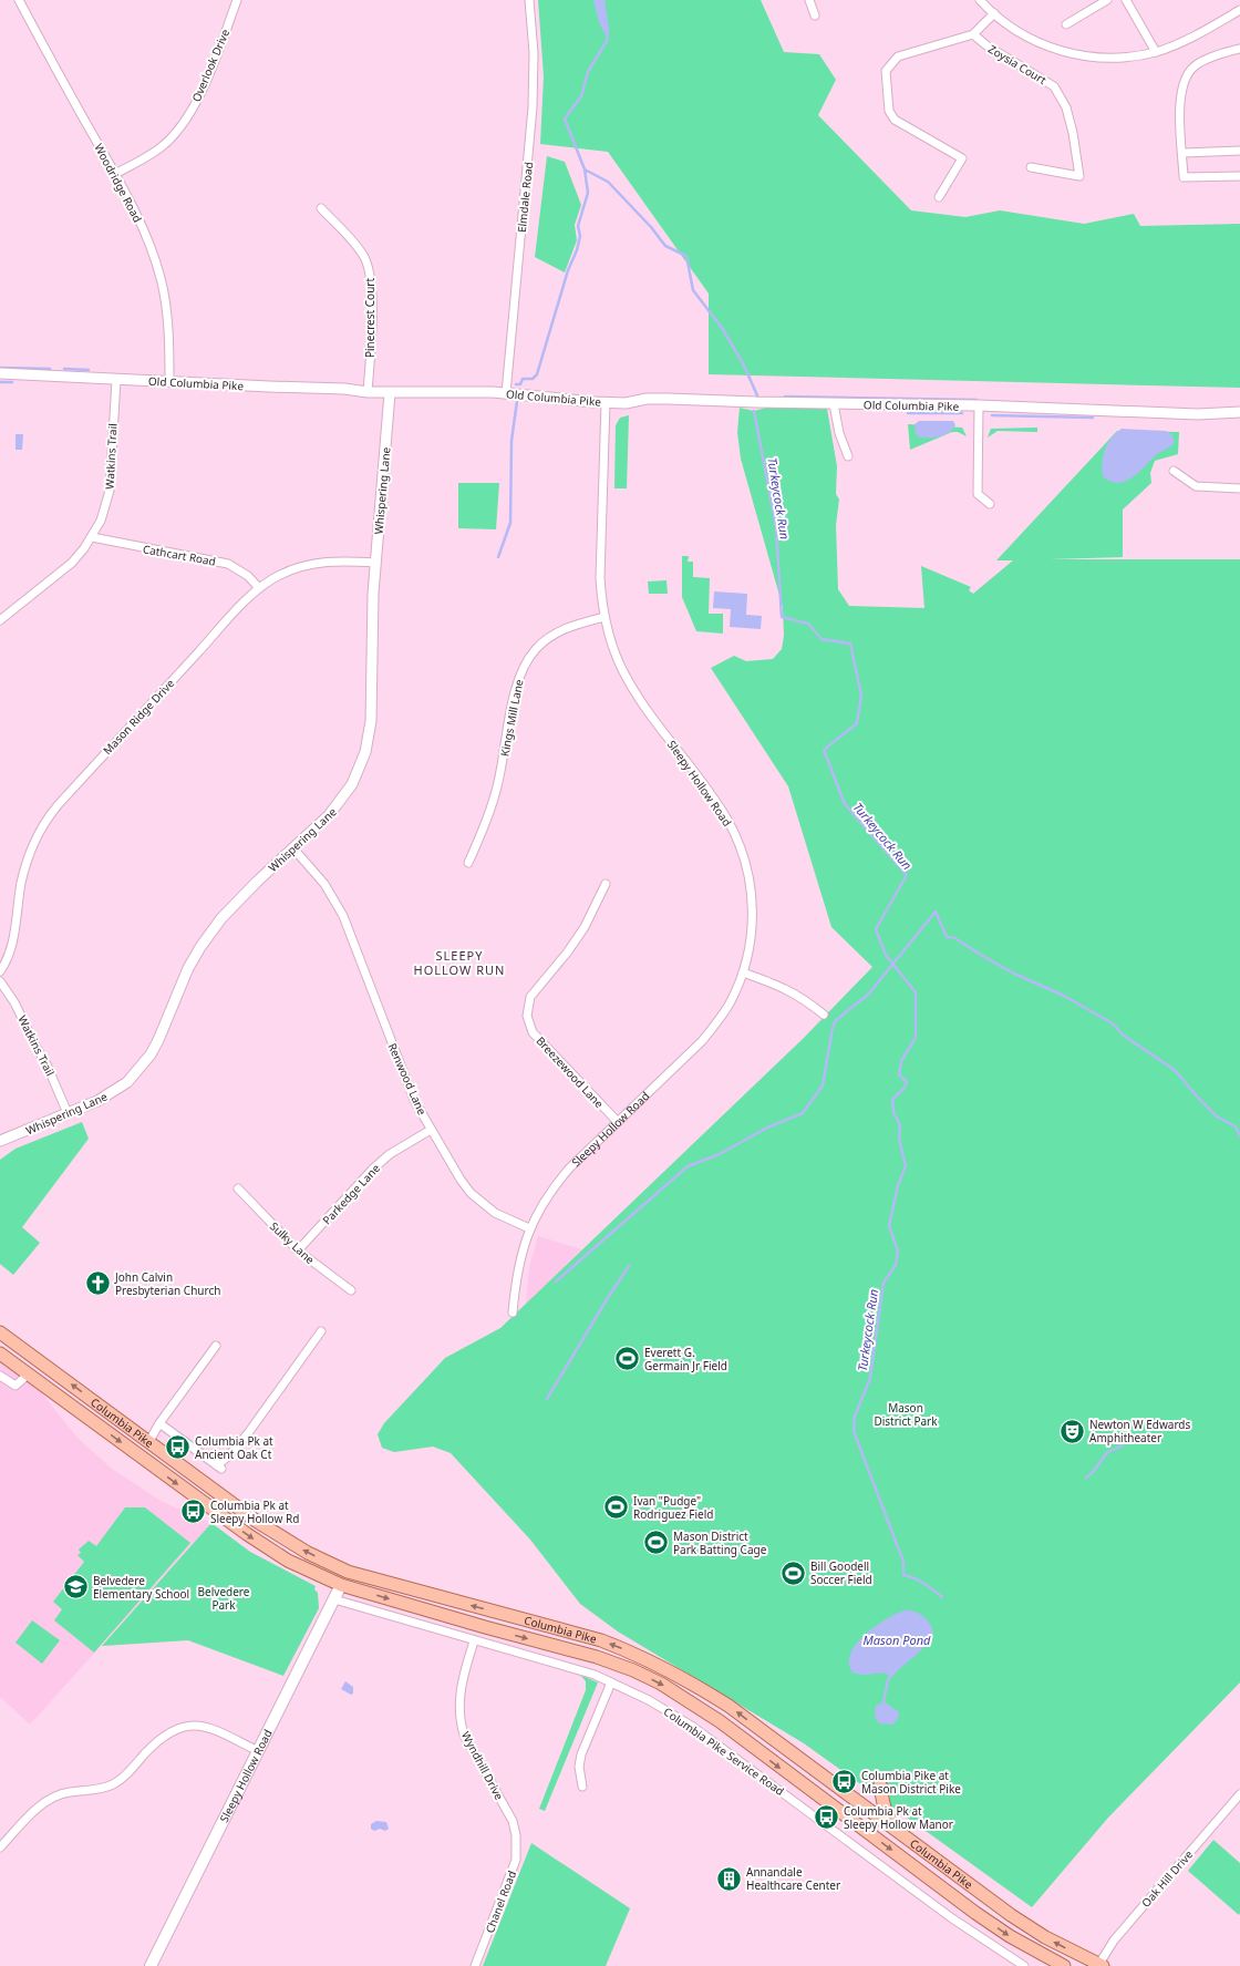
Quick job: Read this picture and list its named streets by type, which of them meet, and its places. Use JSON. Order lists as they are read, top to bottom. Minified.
{"streets":{"main road":["Sleepy Hollow Road","Columbia Pike"],"street":["Zoysia Court","Overlook Drive","Woodridge Road","Elmdale Road","Pinecrest Court","Old Columbia Pike","Watkins Trail","Whispering Lane","Cathcart Road","Mason Ridge Drive","Kings Mill Lane","Breezewood Lane","Renwood Lane","Parkedge Lane","Sulky Lane","Columbia Pike Service Road","Wyndhill Drive","Oak Hill Drive","Chanel Road"]},"crossings":[["Overlook Drive","Woodridge Road"],["Woodridge Road","Old Columbia Pike"],["Elmdale Road","Old Columbia Pike"],["Pinecrest Court","Old Columbia Pike"],["Old Columbia Pike","Watkins Trail"],["Old Columbia Pike","Whispering Lane"],["Old Columbia Pike","Sleepy Hollow Road"],["Watkins Trail","Whispering Lane"],["Watkins Trail","Cathcart Road"],["Whispering Lane","Mason Ridge Drive"],["Whispering Lane","Renwood Lane"],["Cathcart Road","Mason Ridge Drive"],["Kings Mill Lane","Sleepy Hollow Road"],["Sleepy Hollow Road","Breezewood Lane"],["Sleepy Hollow Road","Renwood Lane"],["Sleepy Hollow Road","Columbia Pike"],["Sleepy Hollow Road","Columbia Pike Service Road"],["Renwood Lane","Parkedge Lane"],["Parkedge Lane","Sulky Lane"],["Columbia Pike","Oak Hill Drive"],["Columbia Pike Service Road","Wyndhill Drive"],["Wyndhill Drive","Chanel Road"]],"districts":["SLEEPY HOLLOW RUN"],"water":["Turkeycock Run","Mason Pond"],"parks":["Mason District Park","Belvedere Park"],"places":{"church":["John Calvin Presbyterian Church"],"sports":["Everett G. Germain Jr Field","Ivan \"Pudge\" Rodriguez Field","Mason District Park Batting Cage","Bill Goodell Soccer Field"],"theatre":["Newton W Edwards Amphitheater"],"bus stop":["Columbia Pk at Ancient Oak Ct","Columbia Pk at Sleepy Hollow Rd","Columbia Pike at Mason District Pike","Columbia Pk at Sleepy Hollow Manor"],"school or university":["Belvedere Elementary School"],"building":["Annandale Healthcare Center"]}}
